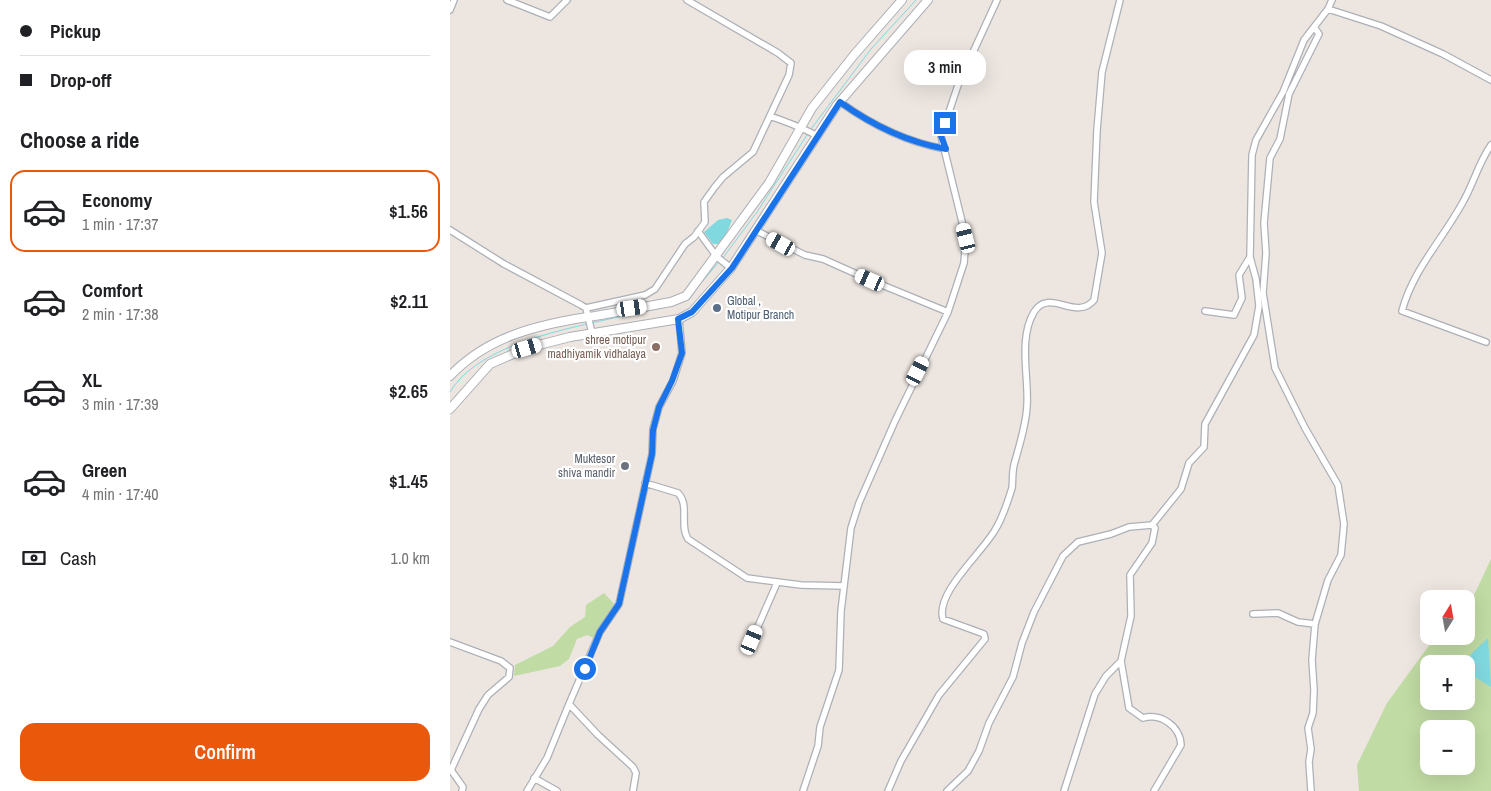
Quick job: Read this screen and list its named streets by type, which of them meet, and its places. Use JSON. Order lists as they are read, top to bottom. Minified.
{"places":["Global , Motipur Branch","shree motipur madhiyamik vidhalaya","Muktesor shiva mandir"],"north":"top","page":{"banner":["Pickup","Drop-off"],"bubble":"3 min","heading":"Choose a ride","list":[{"name":"Economy","note":"1 min · 17:37","value":"$1.56"},{"name":"Comfort","note":"2 min · 17:38","value":"$2.11"},{"name":"XL","note":"3 min · 17:39","value":"$2.65"},{"name":"Green","note":"4 min · 17:40","value":"$1.45"}],"pay":["Cash","1.0 km"],"map_buttons":["+","−"],"buttons":"Confirm"}}
